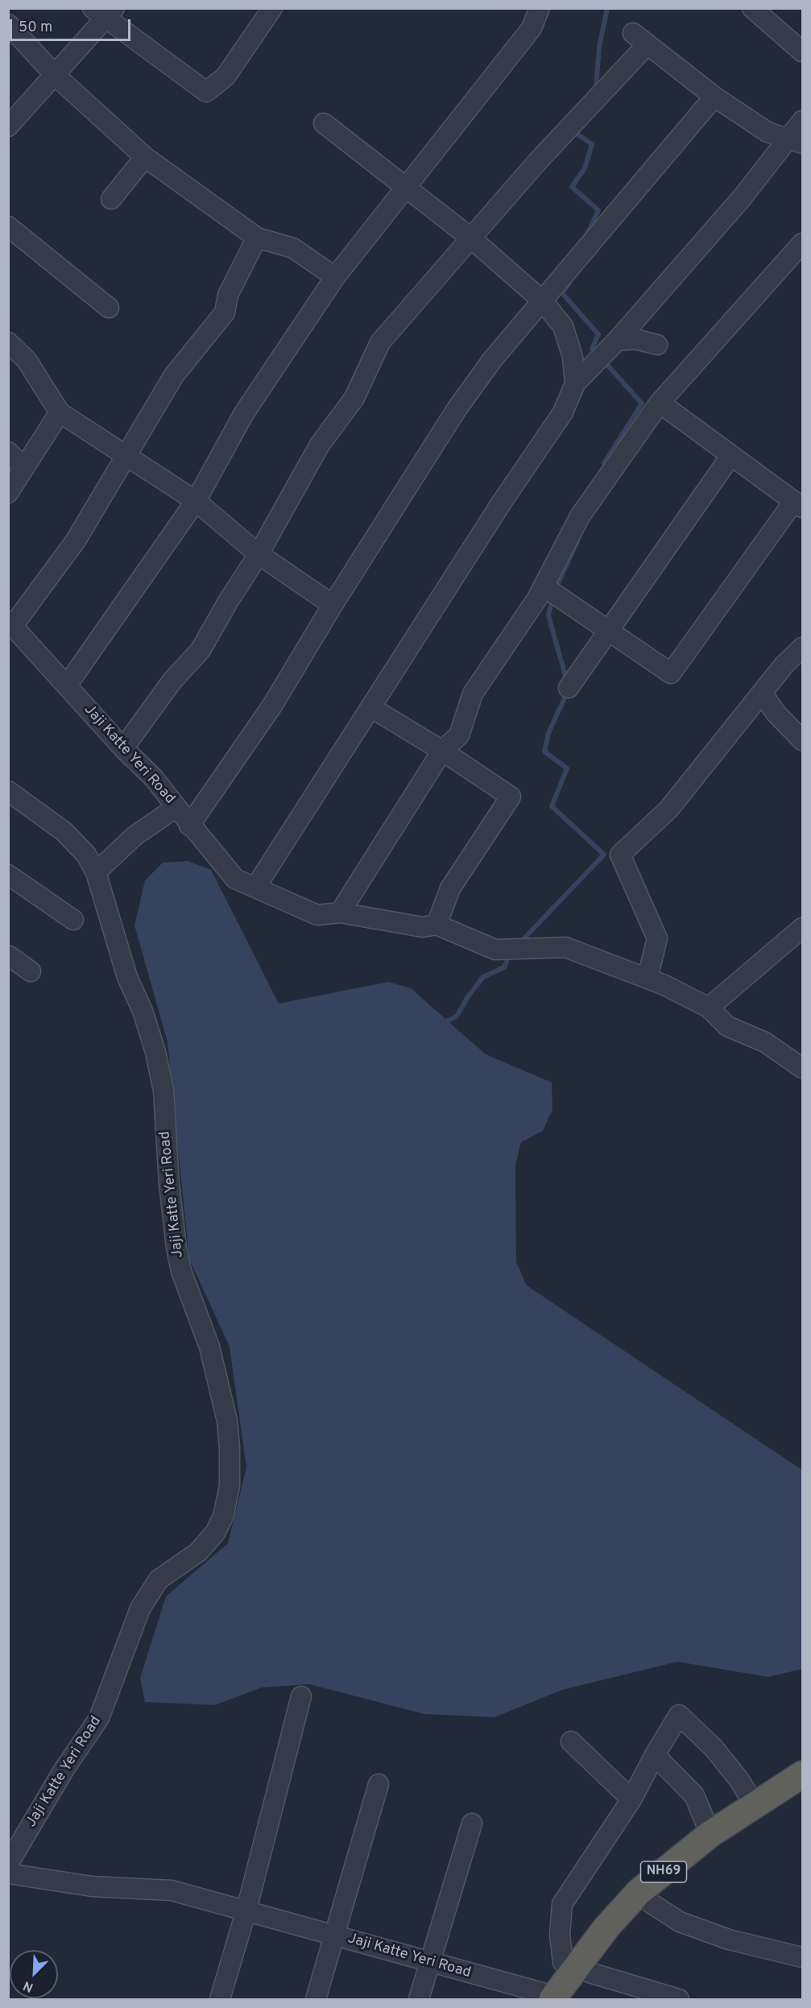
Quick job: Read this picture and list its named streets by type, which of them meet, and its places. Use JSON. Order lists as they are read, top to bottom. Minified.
{"streets":{"highway":["NH69"],"street":["Jaji Katte Yeri Road"]},"crossings":[["Jaji Katte Yeri Road","NH69"]],"scale_bar":"50 m","north":"bottom left"}
